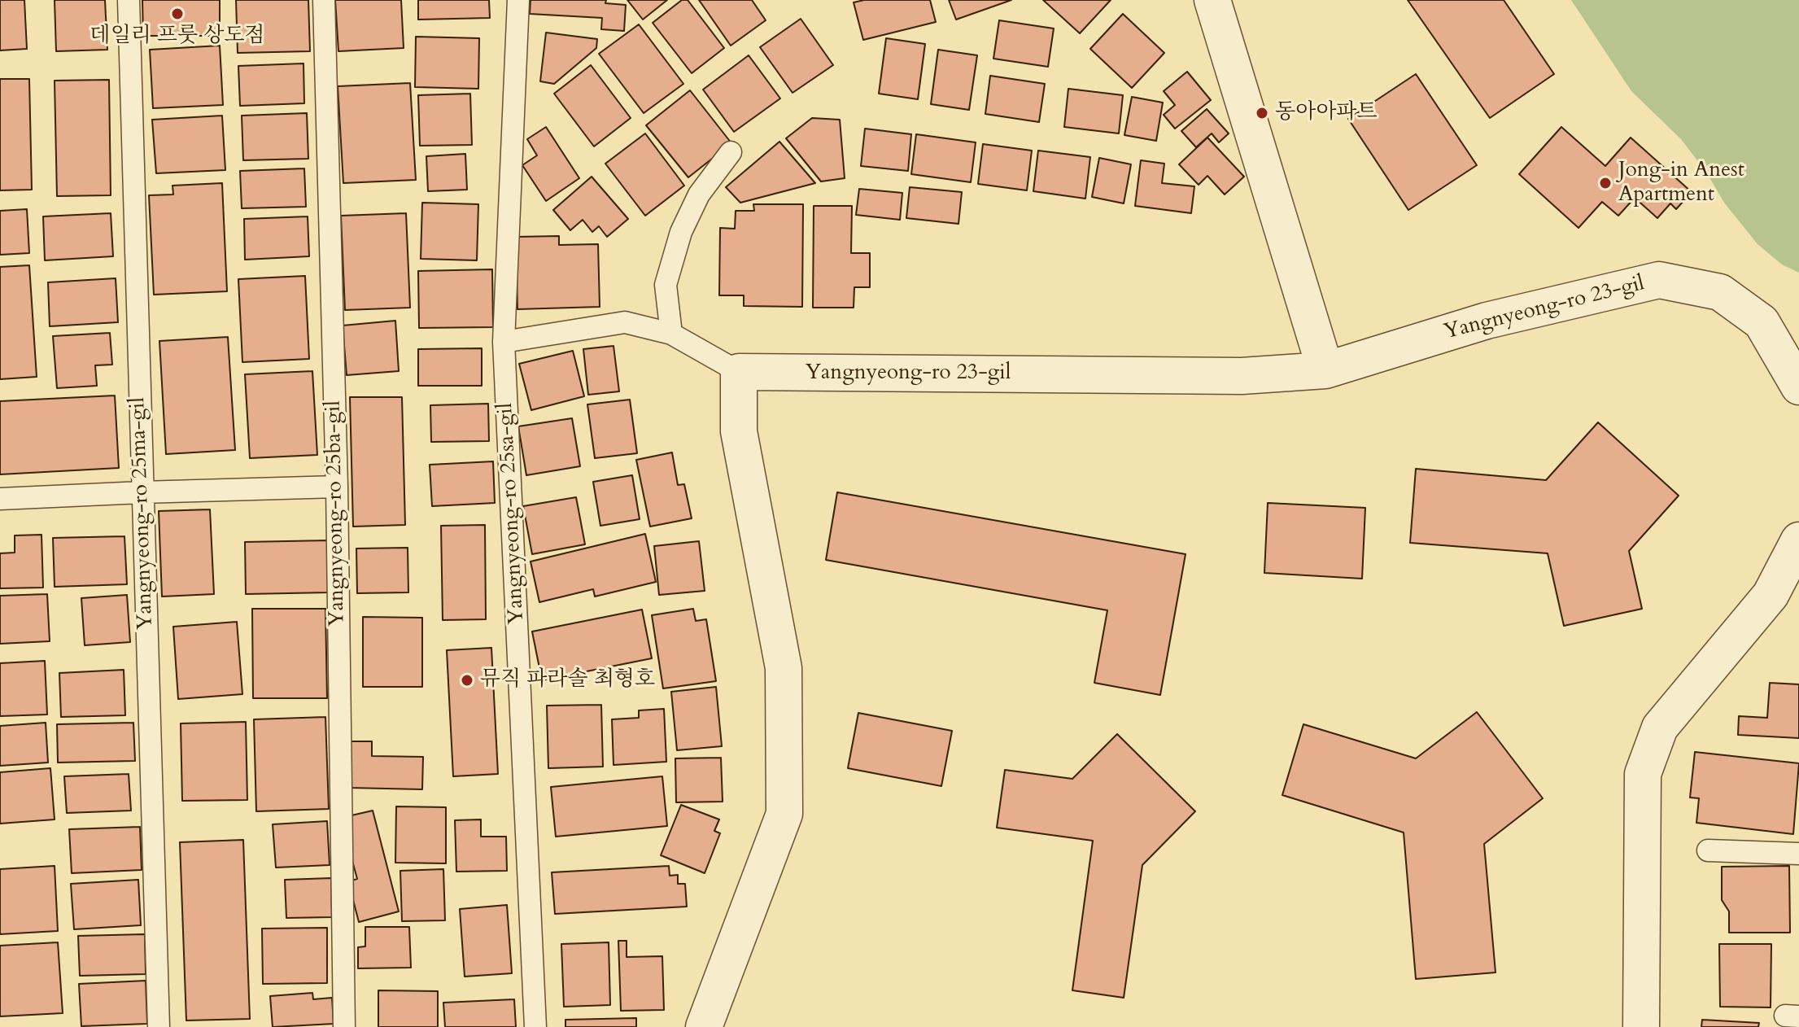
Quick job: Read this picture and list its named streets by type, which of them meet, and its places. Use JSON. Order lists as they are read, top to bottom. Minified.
{"streets":{"street":["Yangnyeong-ro 23-gil"],"lane":["Yangnyeong-ro 25ma-gil","Yangnyeong-ro 25ba-gil","Yangnyeong-ro 25sa-gil"]},"crossings":[["Yangnyeong-ro 23-gil","Yangnyeong-ro 25sa-gil"]],"places":["데일리 프룻 상도점","동아아파트","Jong-in Anest Apartment","뮤직 파라솔 최형호"]}
